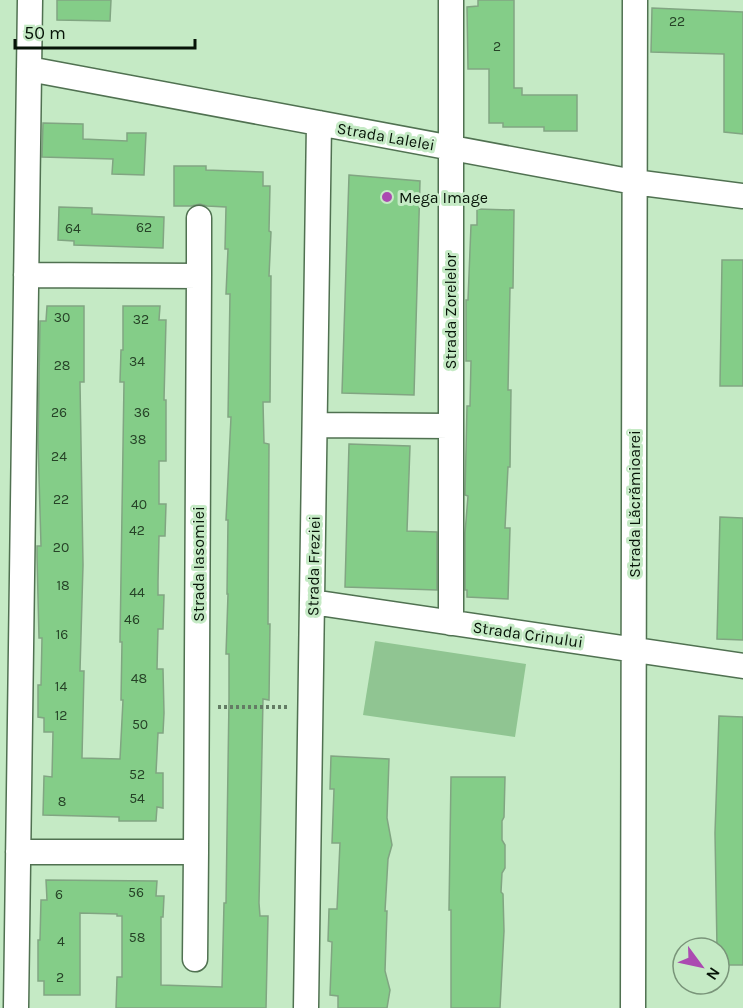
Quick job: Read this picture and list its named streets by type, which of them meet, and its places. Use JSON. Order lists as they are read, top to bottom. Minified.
{"streets":{"street":["Strada Lalelei","Strada Zorelelor","Strada Lăcrămioarei","Strada Iasomiei","Strada Freziei","Strada Crinului"]},"crossings":[["Strada Lalelei","Strada Zorelelor"],["Strada Lalelei","Strada Lăcrămioarei"],["Strada Lalelei","Strada Freziei"],["Strada Zorelelor","Strada Crinului"],["Strada Lăcrămioarei","Strada Crinului"],["Strada Freziei","Strada Crinului"]],"places":["Mega Image"],"house_numbers":["22","2","62","64","30","32","34","28","26","36","38","24","22","40","42","20","18","44","46","16","48","14","12","50","52","54","8","56","6","58","4","2"],"scale_bar":"50 m","north":"bottom right"}
